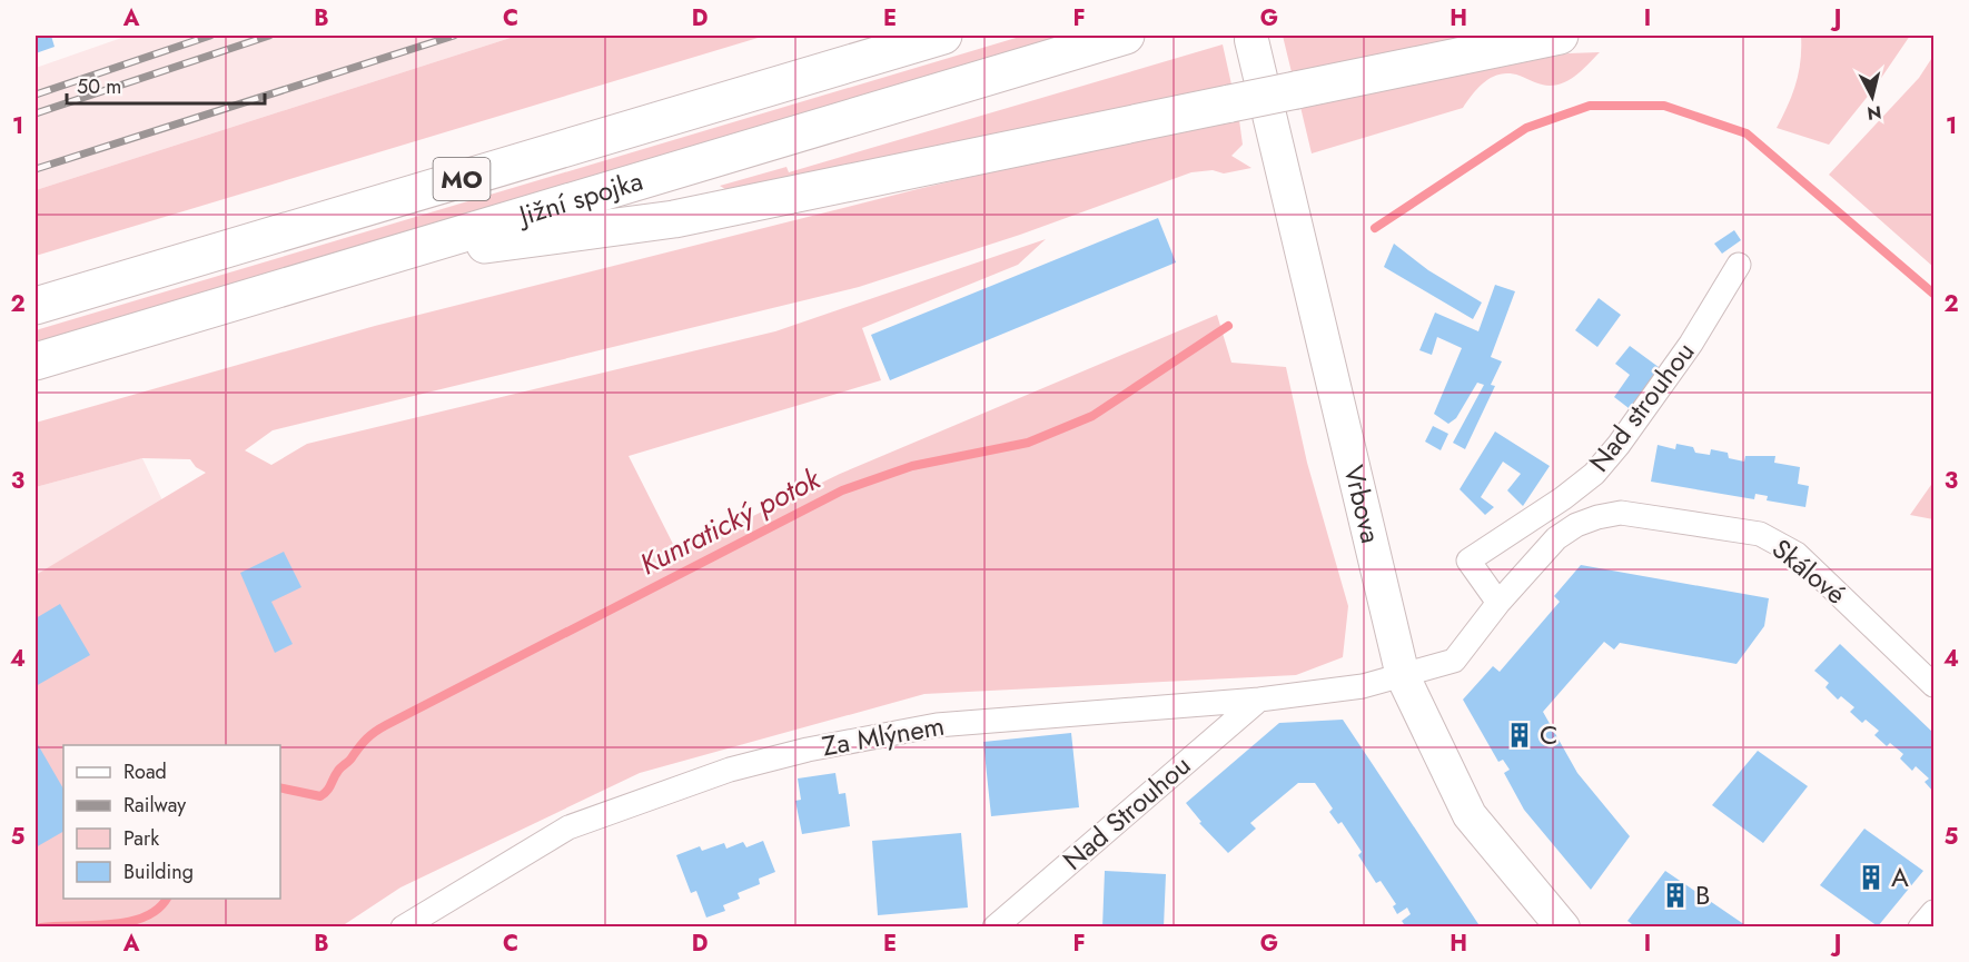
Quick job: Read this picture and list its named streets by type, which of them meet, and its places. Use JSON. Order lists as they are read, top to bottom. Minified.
{"streets":{"highway":["MO","Jižní spojka"],"main road":["Vrbova"],"street":["Nad strouhou","Skálové","Za Mlýnem","Nad Strouhou"]},"crossings":[["Nad strouhou","Skálové"],["Vrbova","Za Mlýnem"],["Za Mlýnem","Nad Strouhou"]],"water":["Kunratický potok"],"places":{"building":["C","A","B"]},"legend":["Road","Railway","Park","Building"],"scale_bar":"50 m","north":"bottom","grid":{"columns":["A","B","C","D","E","F","G","H","I","J"],"rows":["1","2","3","4","5"]}}
